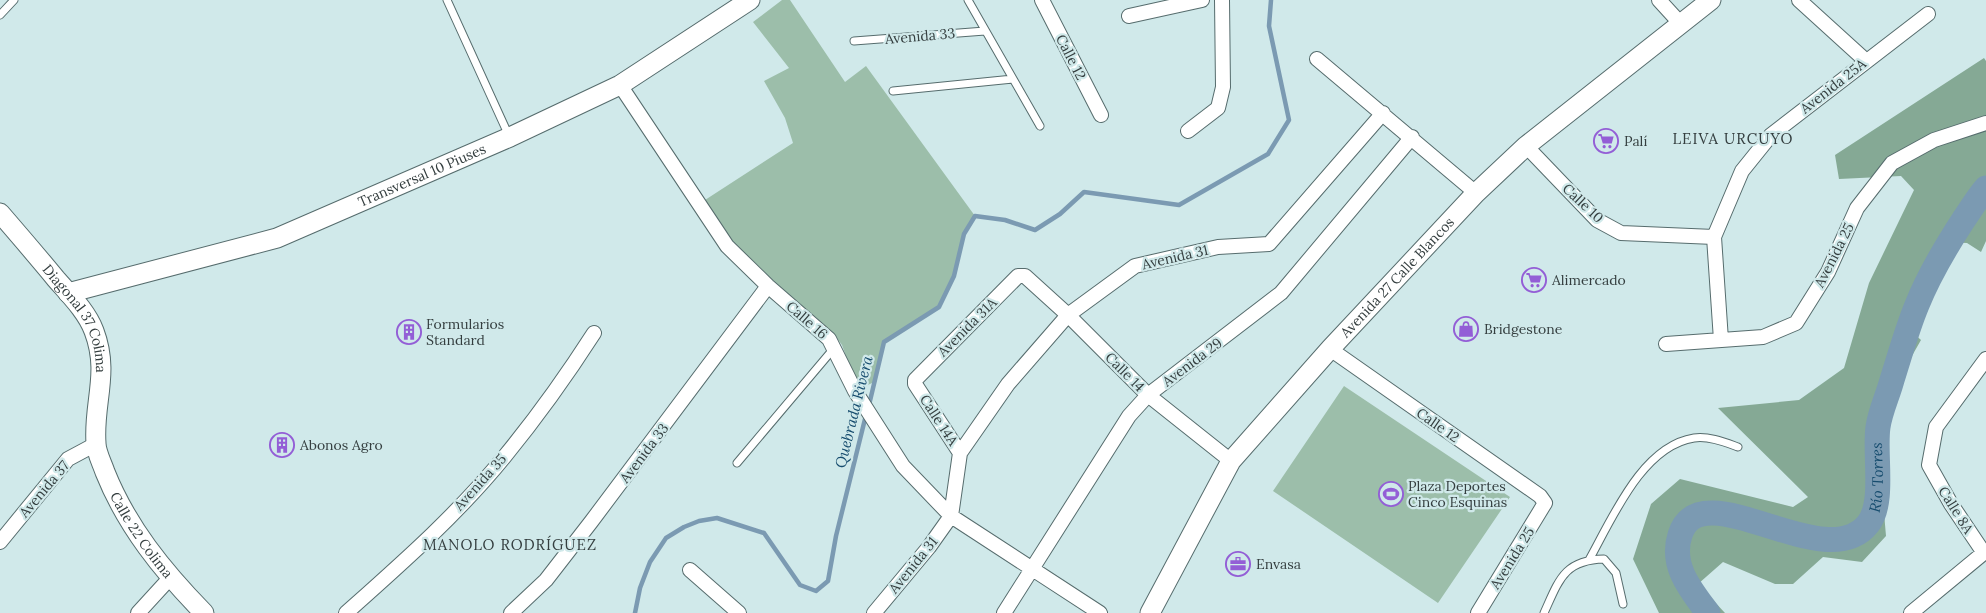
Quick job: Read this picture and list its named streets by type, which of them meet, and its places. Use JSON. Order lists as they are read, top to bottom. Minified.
{"streets":{"main road":["Transversal 10 Piuses","Avenida 27 Calle Blancos","Diagonal 37 Colima","Calle 22 Colima"],"street":["Avenida 33","Calle 12","Avenida 25A","Calle 10","Avenida 25","Avenida 31","Calle 16","Avenida 31A","Avenida 29","Calle 14","Calle 14A","Avenida 35","Avenida 37","Calle 8A"]},"crossings":[["Avenida 33","Calle 16"],["Calle 12","Avenida 25"],["Calle 12","Avenida 27 Calle Blancos"],["Avenida 25A","Calle 10"],["Avenida 25A","Avenida 25"],["Transversal 10 Piuses","Calle 16"],["Transversal 10 Piuses","Diagonal 37 Colima"],["Calle 10","Avenida 27 Calle Blancos"],["Avenida 31","Calle 16"],["Avenida 31","Calle 14"],["Avenida 31","Calle 14A"],["Avenida 27 Calle Blancos","Calle 14"],["Calle 16","Avenida 29"],["Calle 16","Calle 14A"],["Diagonal 37 Colima","Avenida 37"],["Diagonal 37 Colima","Calle 22 Colima"],["Avenida 31A","Calle 14"],["Avenida 31A","Calle 14A"],["Avenida 29","Calle 14"],["Avenida 37","Calle 22 Colima"]],"districts":["LEIVA URCUYO","MANOLO RODRÍGUEZ"],"water":["Quebrada Rivera","Río Torres"],"places":{"supermarket":["Palí","Alimercado"],"shop":["Bridgestone"],"building":["Formularios Standard","Abonos Agro"],"sports":["Plaza Deportes Cinco Esquinas"],"office":["Envasa"]}}
